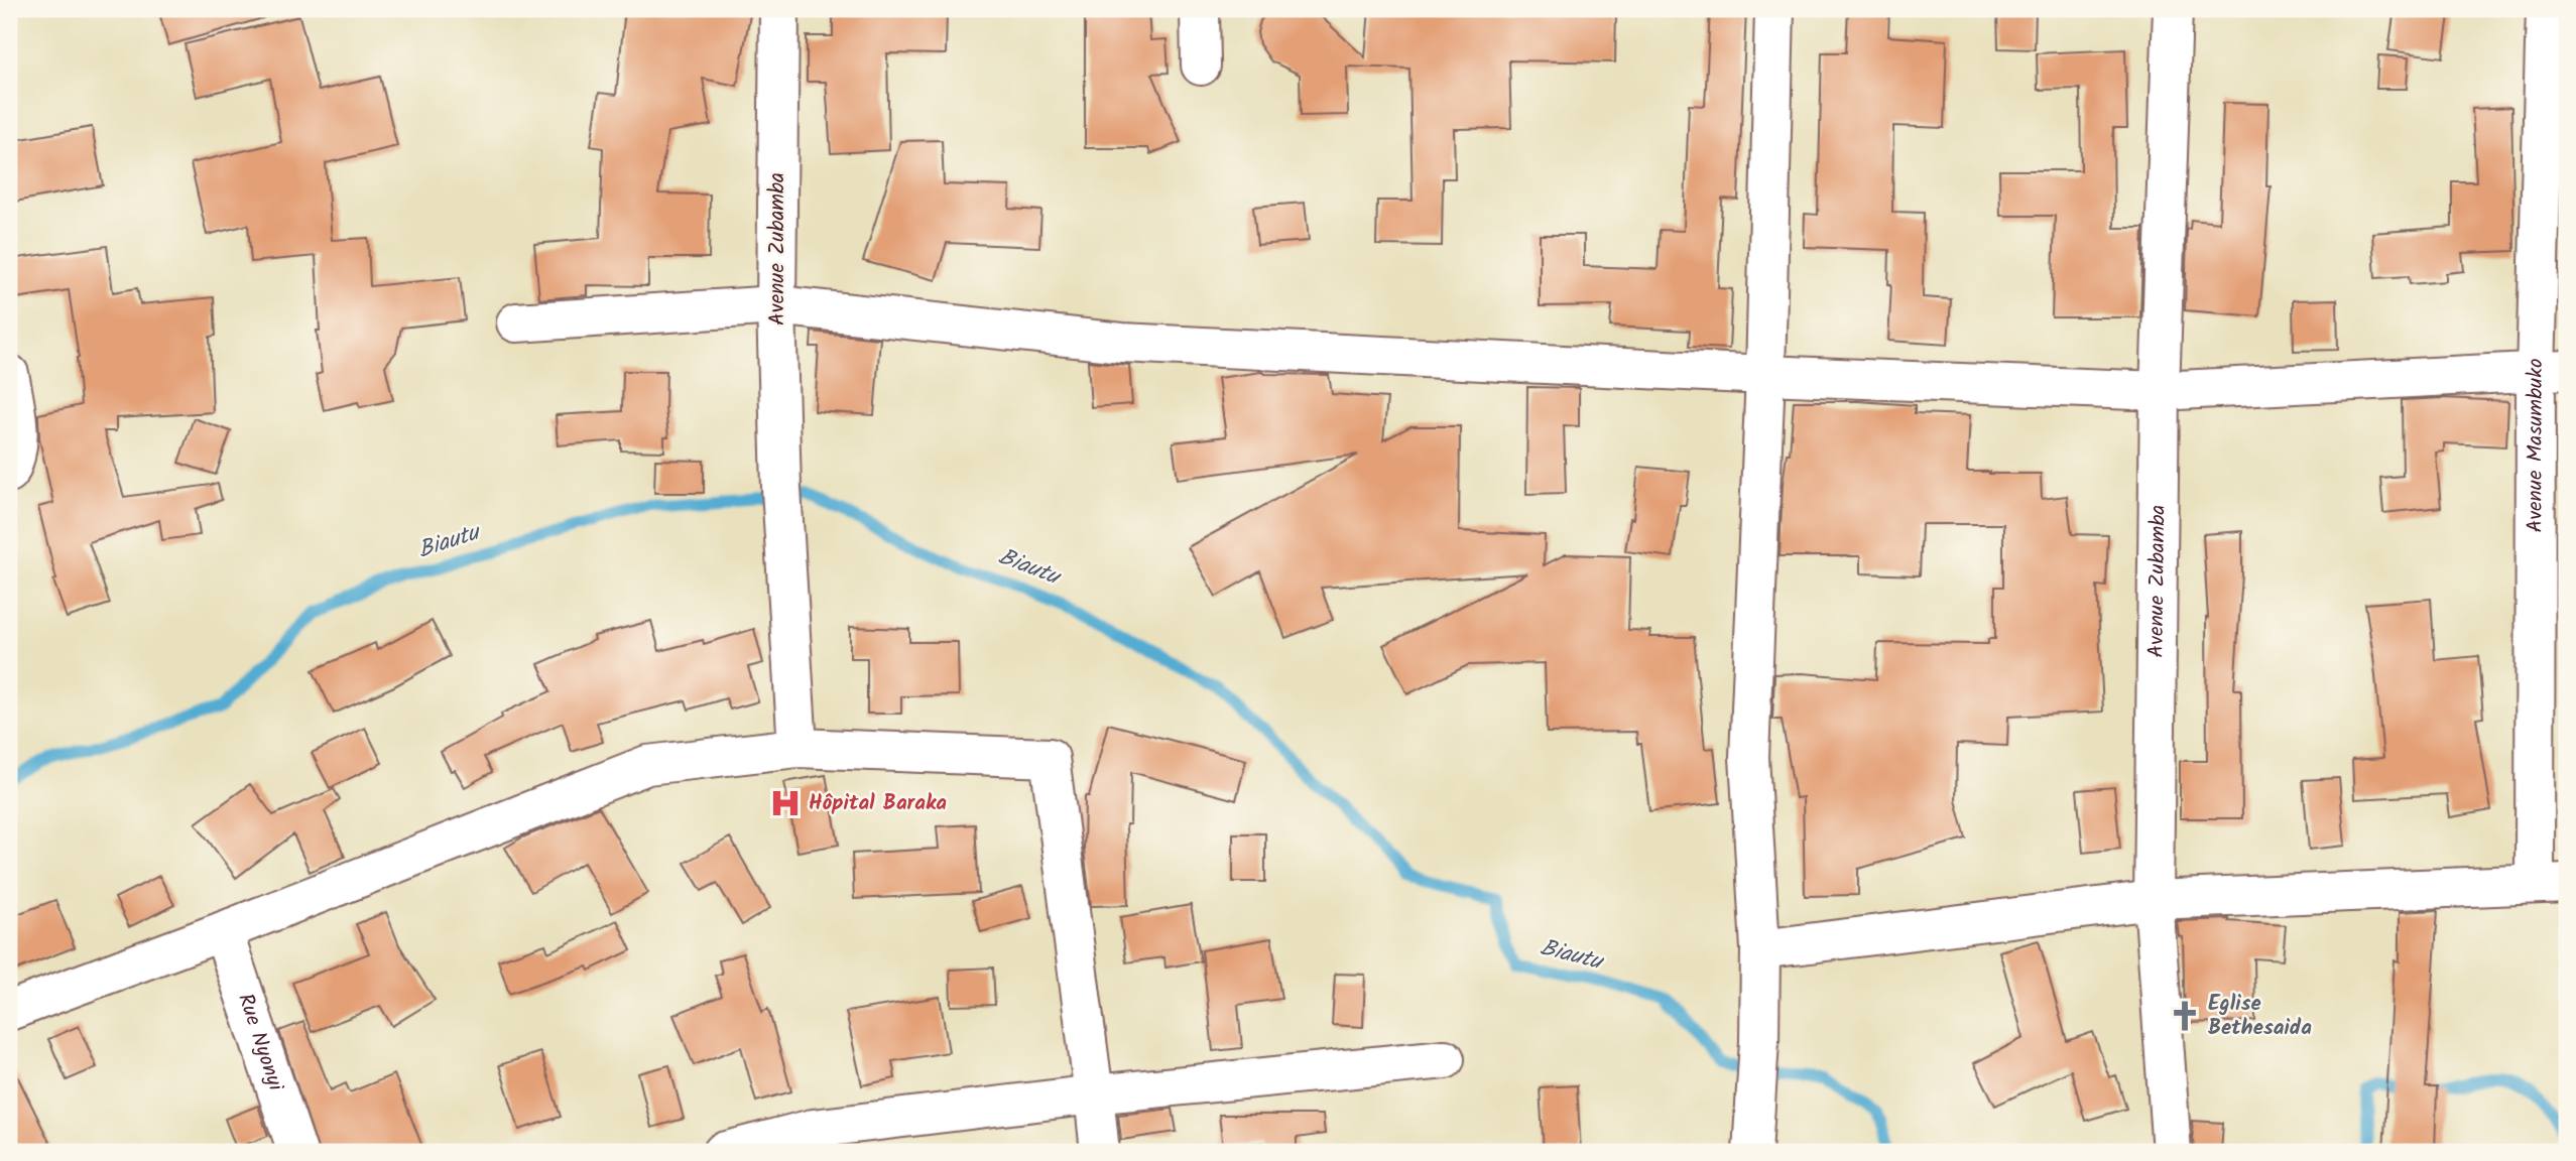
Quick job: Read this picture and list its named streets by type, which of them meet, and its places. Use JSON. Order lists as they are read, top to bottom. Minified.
{"streets":{"street":["Avenue Zubamba","Avenue Masumbuko","Rue Nyonyi"]},"water":["Biautu"],"places":{"hospital":["Hôpital Baraka"],"church":["Eglise Bethesaida"]}}
